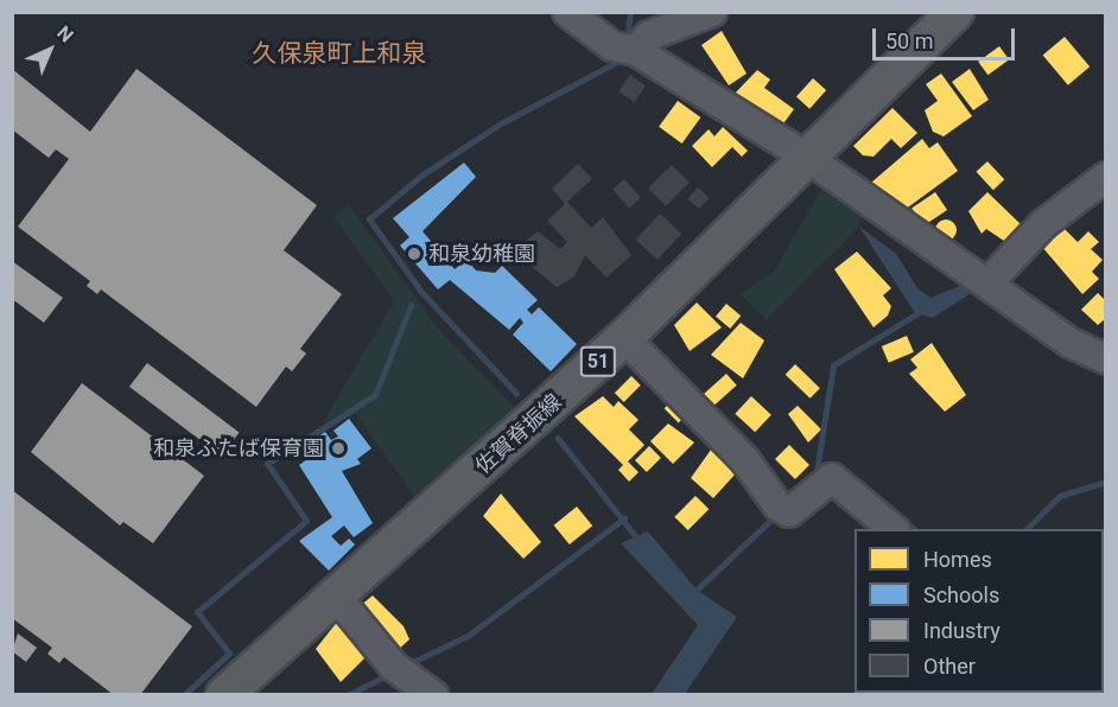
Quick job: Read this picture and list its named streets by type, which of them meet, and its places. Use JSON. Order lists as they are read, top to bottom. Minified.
{"streets":{"main road":["51","佐賀脊振線"]},"districts":["久保泉町上和泉"],"places":["和泉幼稚園","和泉ふたば保育園"],"legend":["Homes","Schools","Industry","Other"],"scale_bar":"50 m","north":"top right"}
